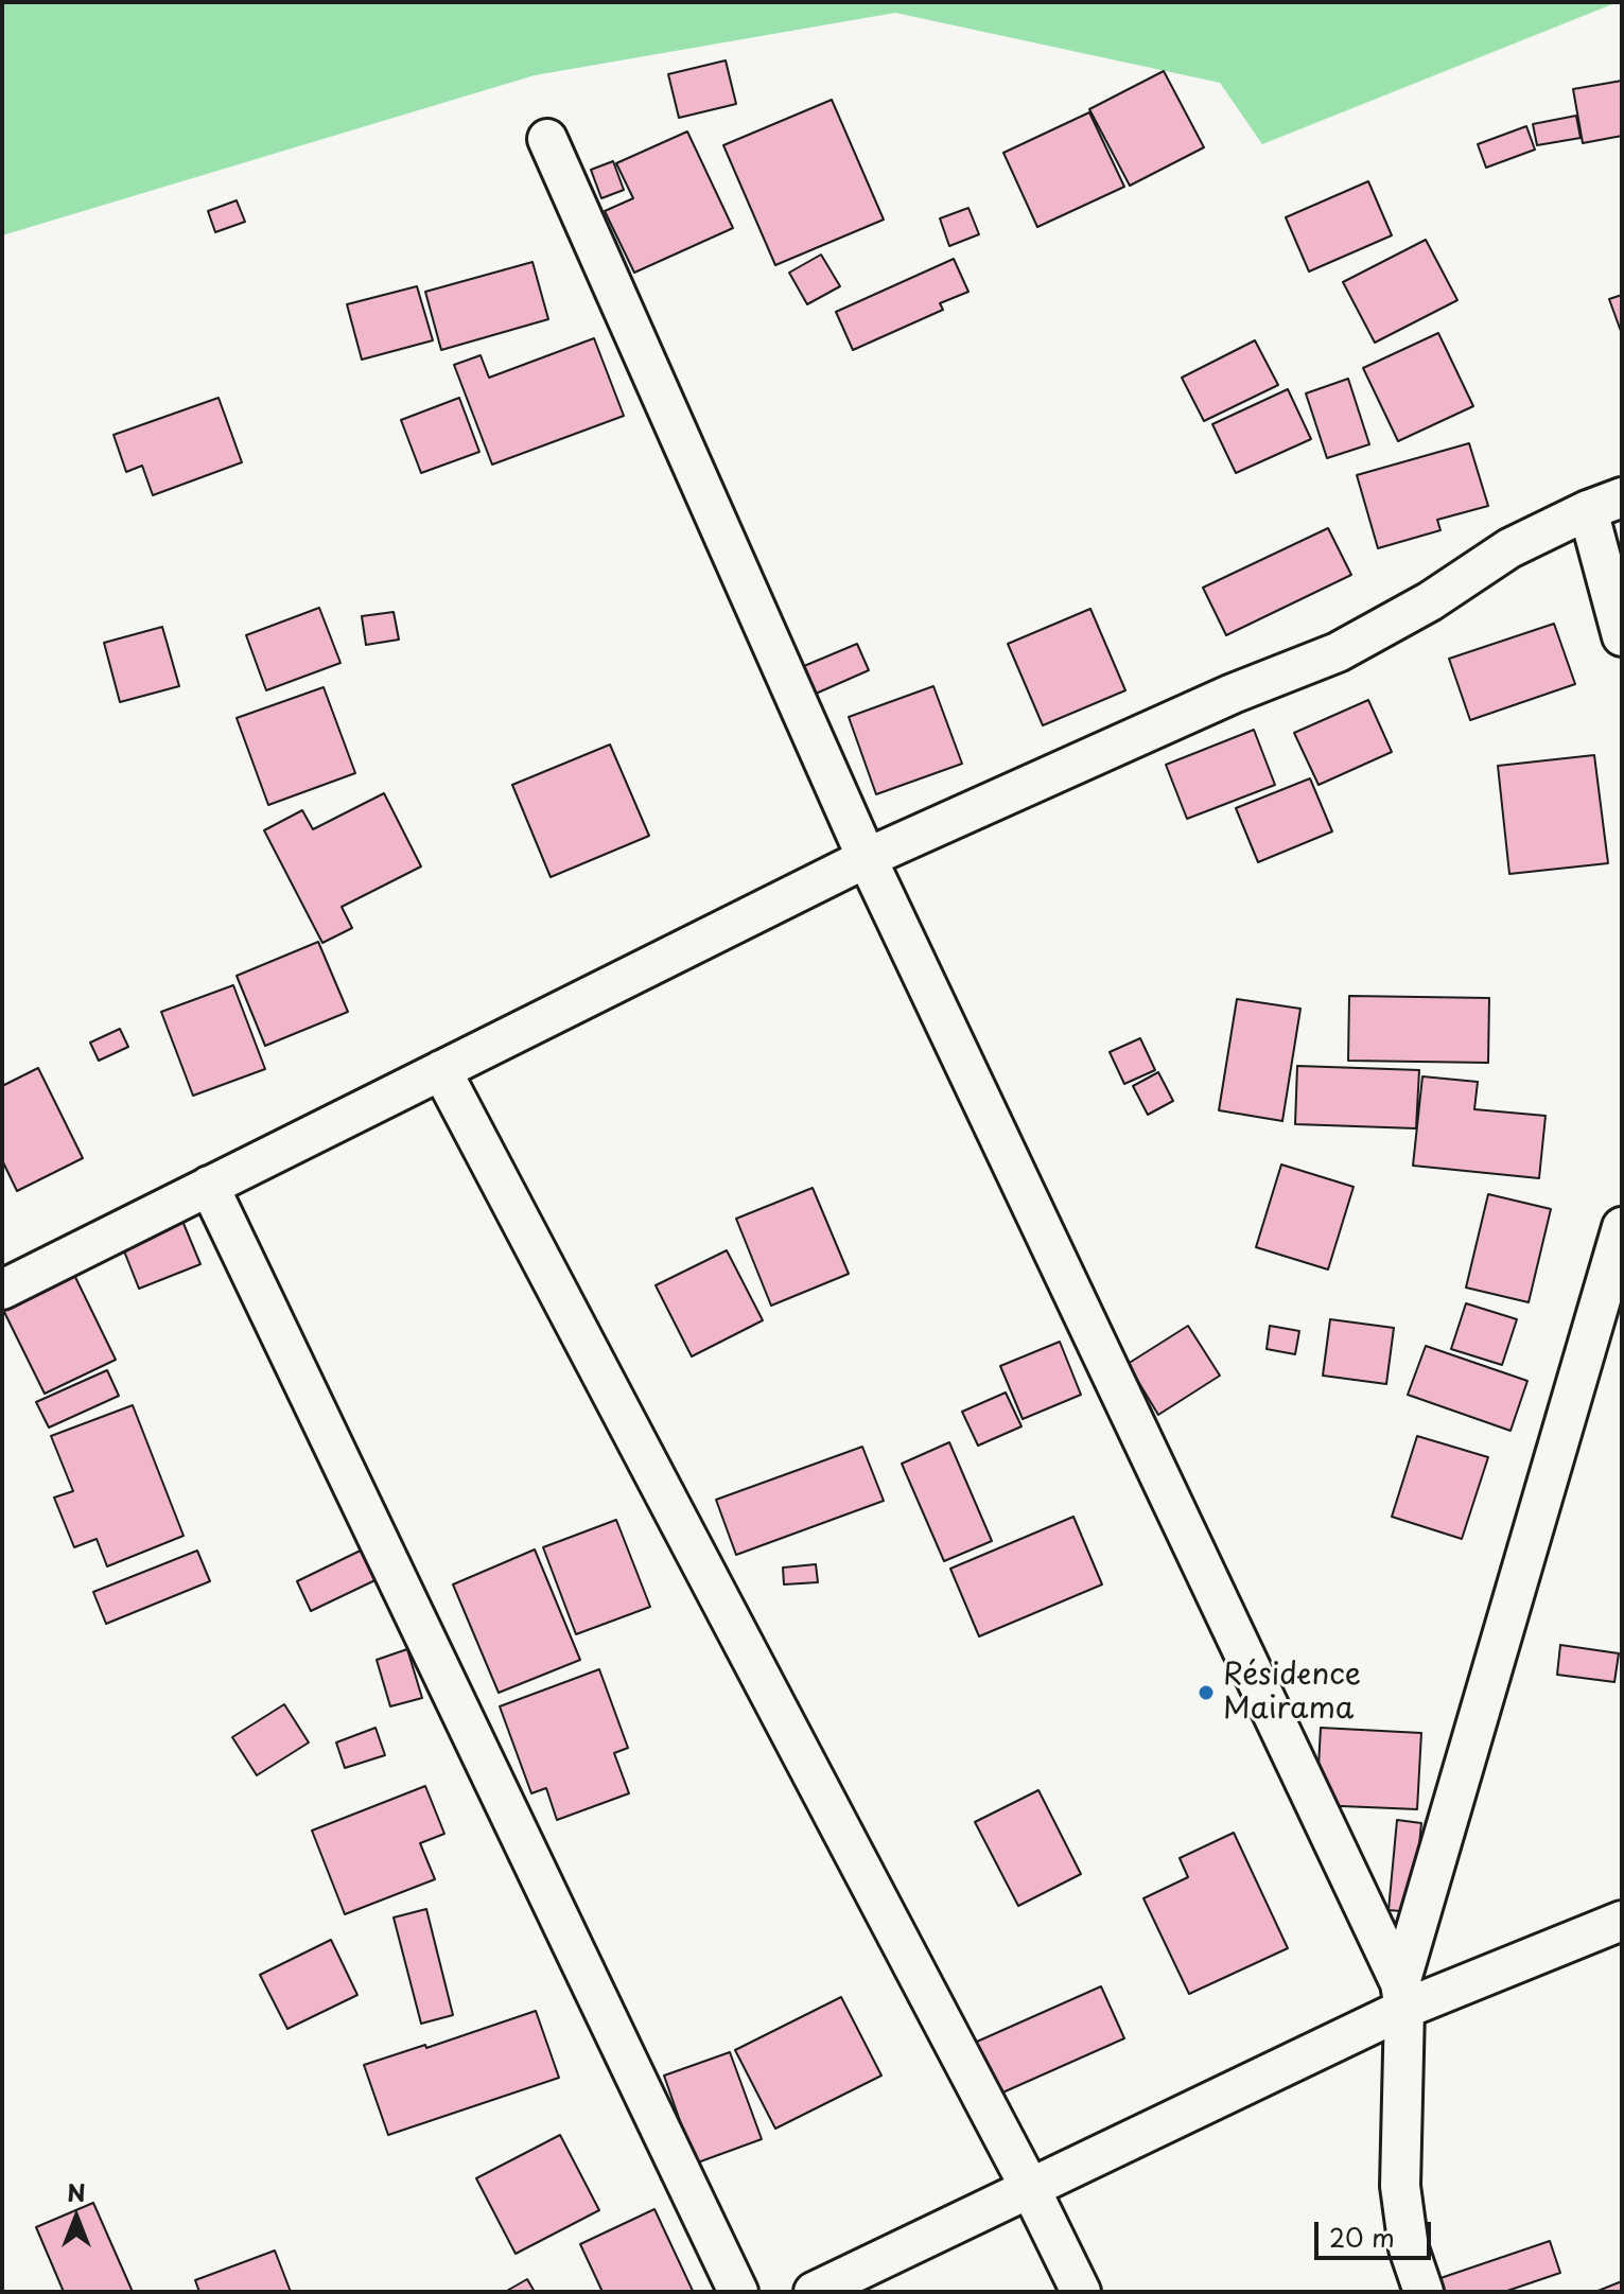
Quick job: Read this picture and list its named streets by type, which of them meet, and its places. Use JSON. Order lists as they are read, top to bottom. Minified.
{"places":["Résidence Mairama"],"scale_bar":"20 m","north":"top"}
